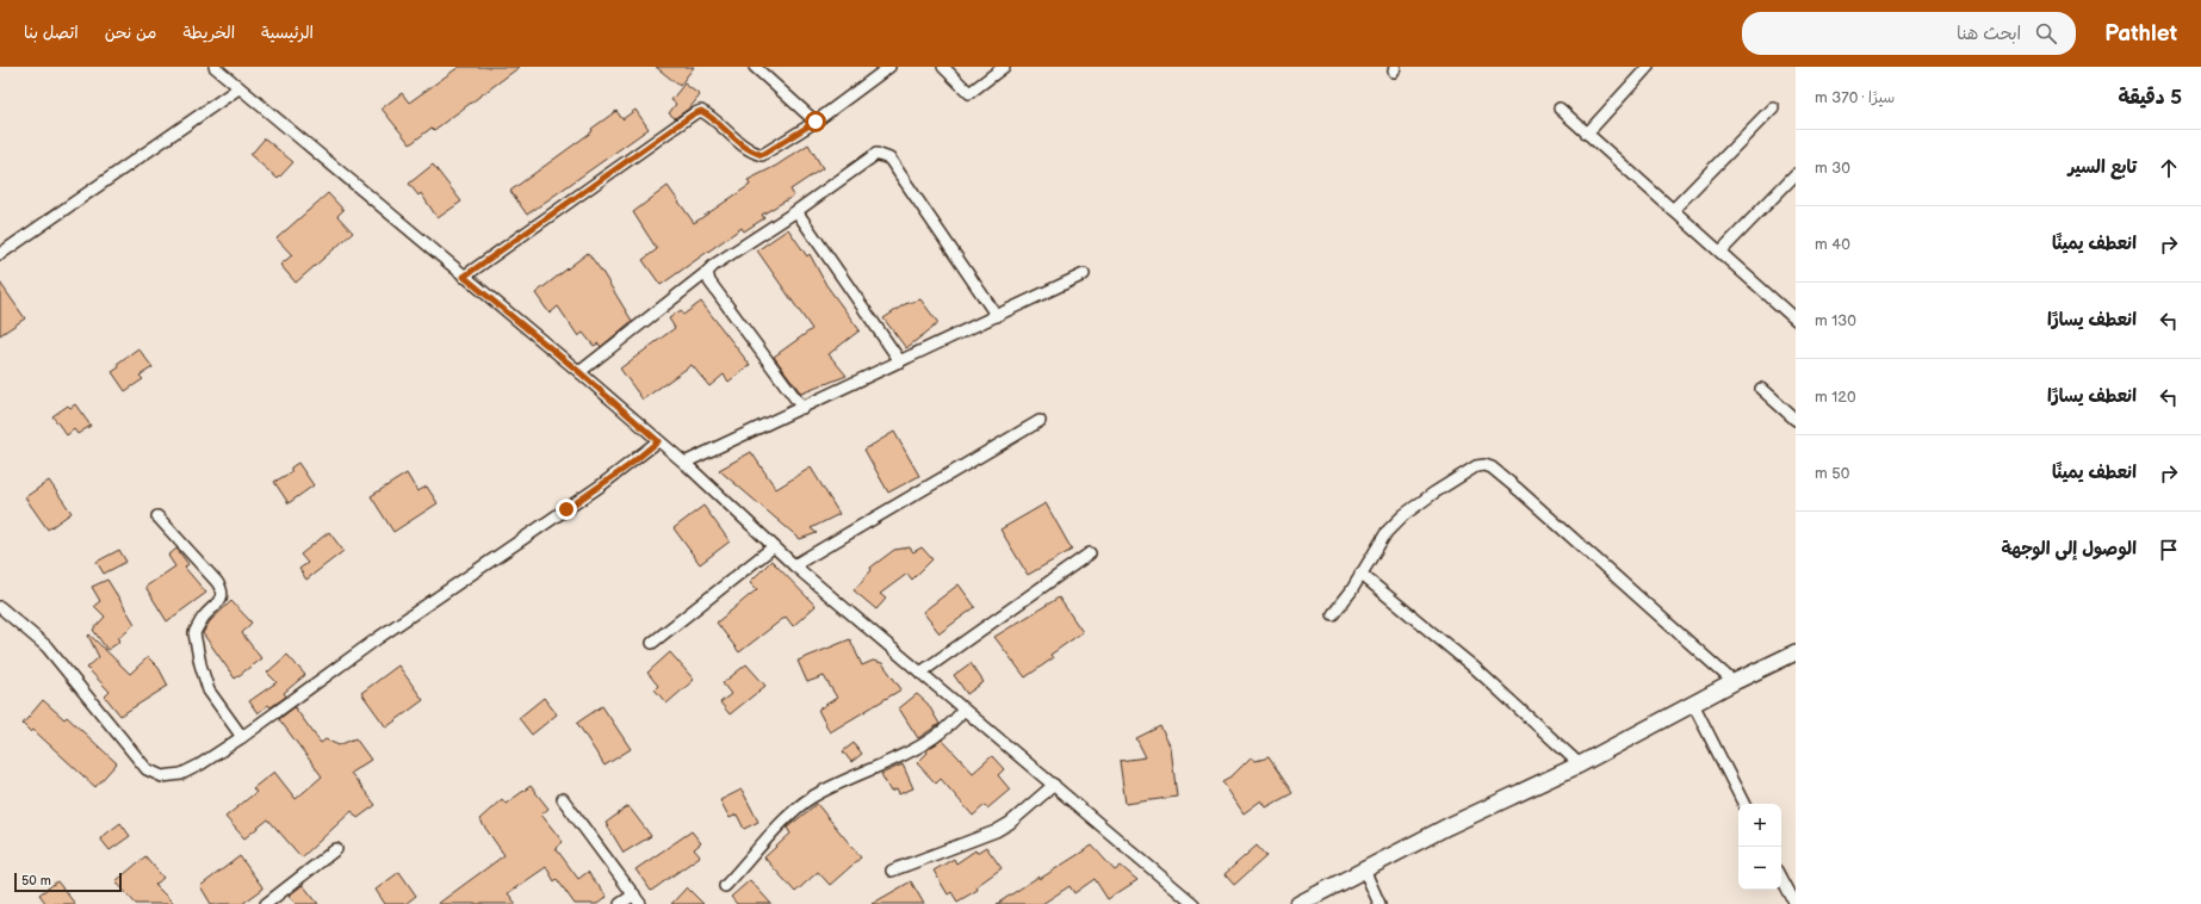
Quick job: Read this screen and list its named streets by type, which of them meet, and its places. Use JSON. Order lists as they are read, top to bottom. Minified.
{"scale_bar":"50 m","page":{"header":"Pathlet","search":"ابحث هنا","nav":["الرئيسية","الخريطة","من نحن","اتصل بنا"],"heading":["5 دقيقة","سيرًا · 370 m"],"list":[["تابع السير","30 m"],["انعطف يمينًا","40 m"],["انعطف يسارًا","130 m"],["انعطف يسارًا","120 m"],["انعطف يمينًا","50 m"],"الوصول إلى الوجهة"],"map_buttons":["+","−"],"scale":"50 m"}}
